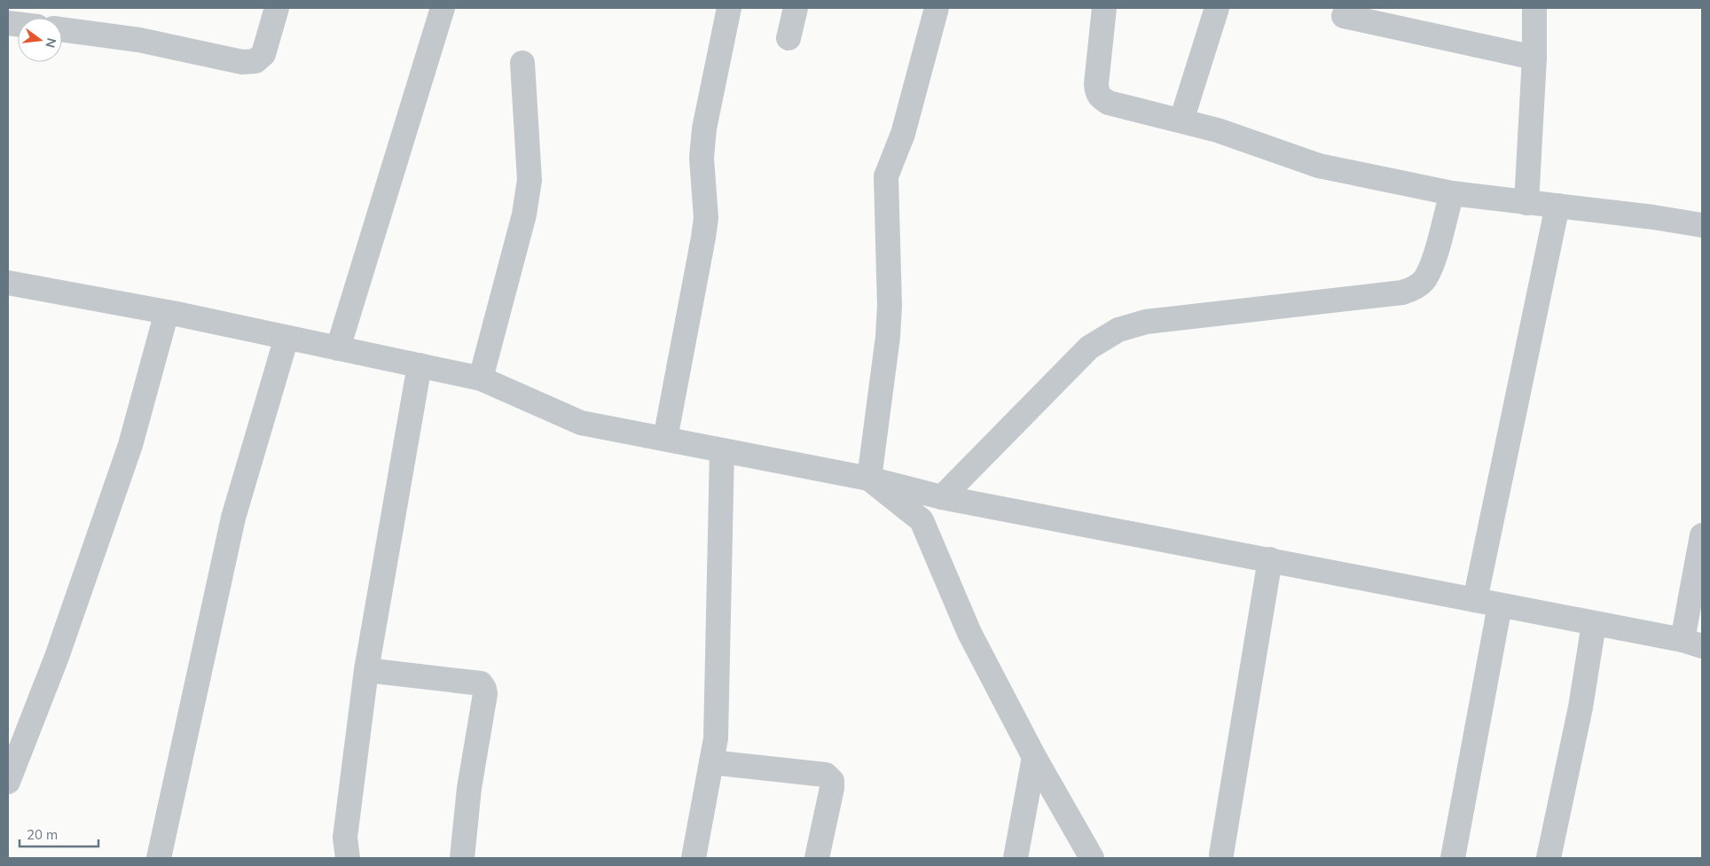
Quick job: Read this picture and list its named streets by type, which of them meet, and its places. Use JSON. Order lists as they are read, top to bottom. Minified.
{"scale_bar":"20 m","north":"right"}
